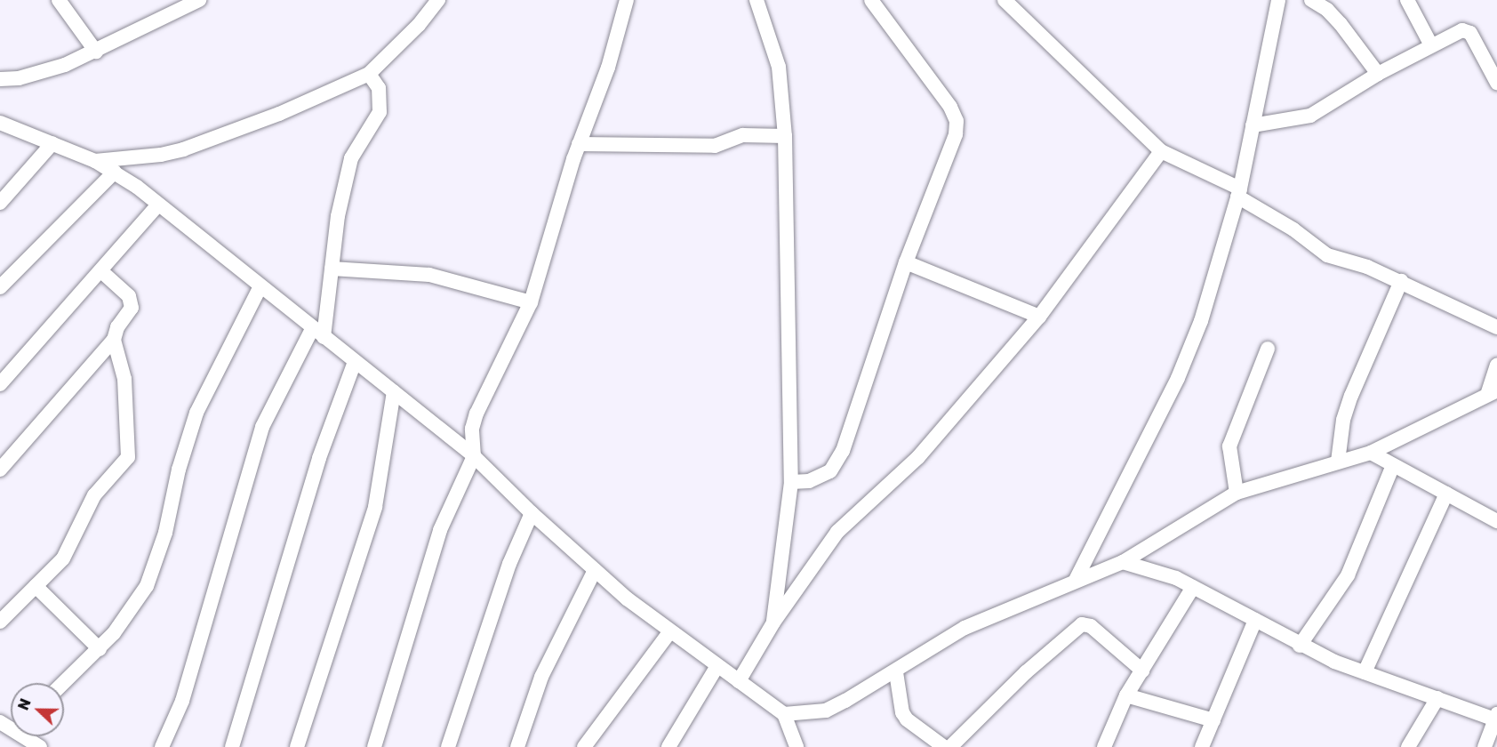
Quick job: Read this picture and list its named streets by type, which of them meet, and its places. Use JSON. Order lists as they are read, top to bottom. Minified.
{"north":"left"}
